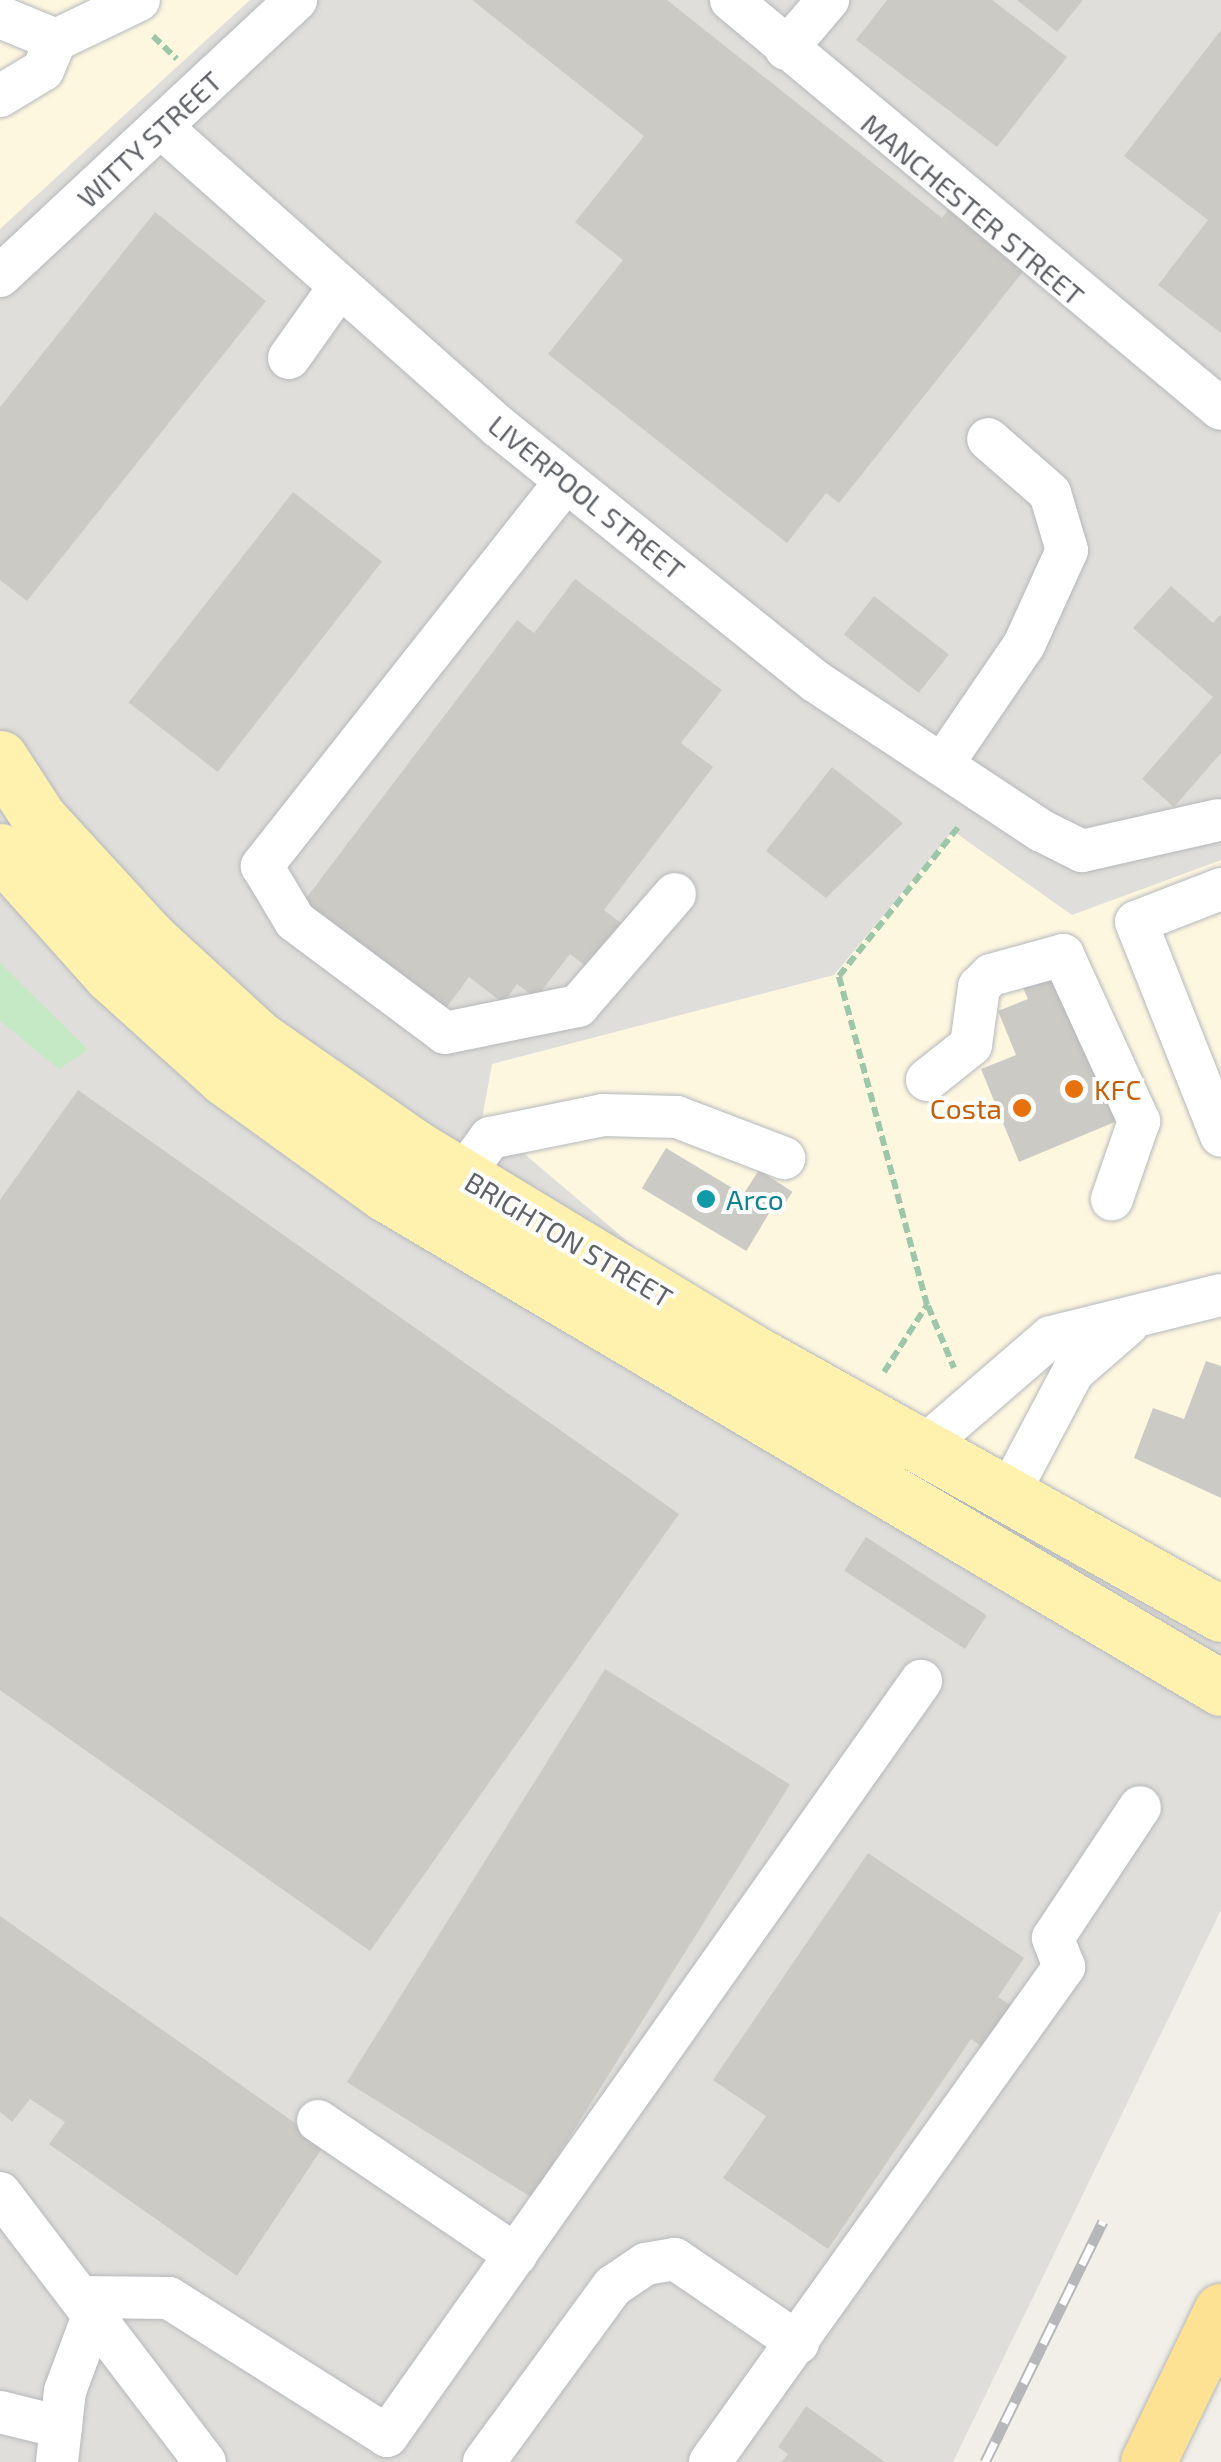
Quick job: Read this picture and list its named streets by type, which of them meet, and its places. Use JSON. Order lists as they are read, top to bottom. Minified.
{"streets":{"main road":["BRIGHTON STREET"],"street":["WITTY STREET","MANCHESTER STREET","LIVERPOOL STREET"]},"crossings":[["WITTY STREET","LIVERPOOL STREET"]],"places":["KFC","Costa","Arco"]}
